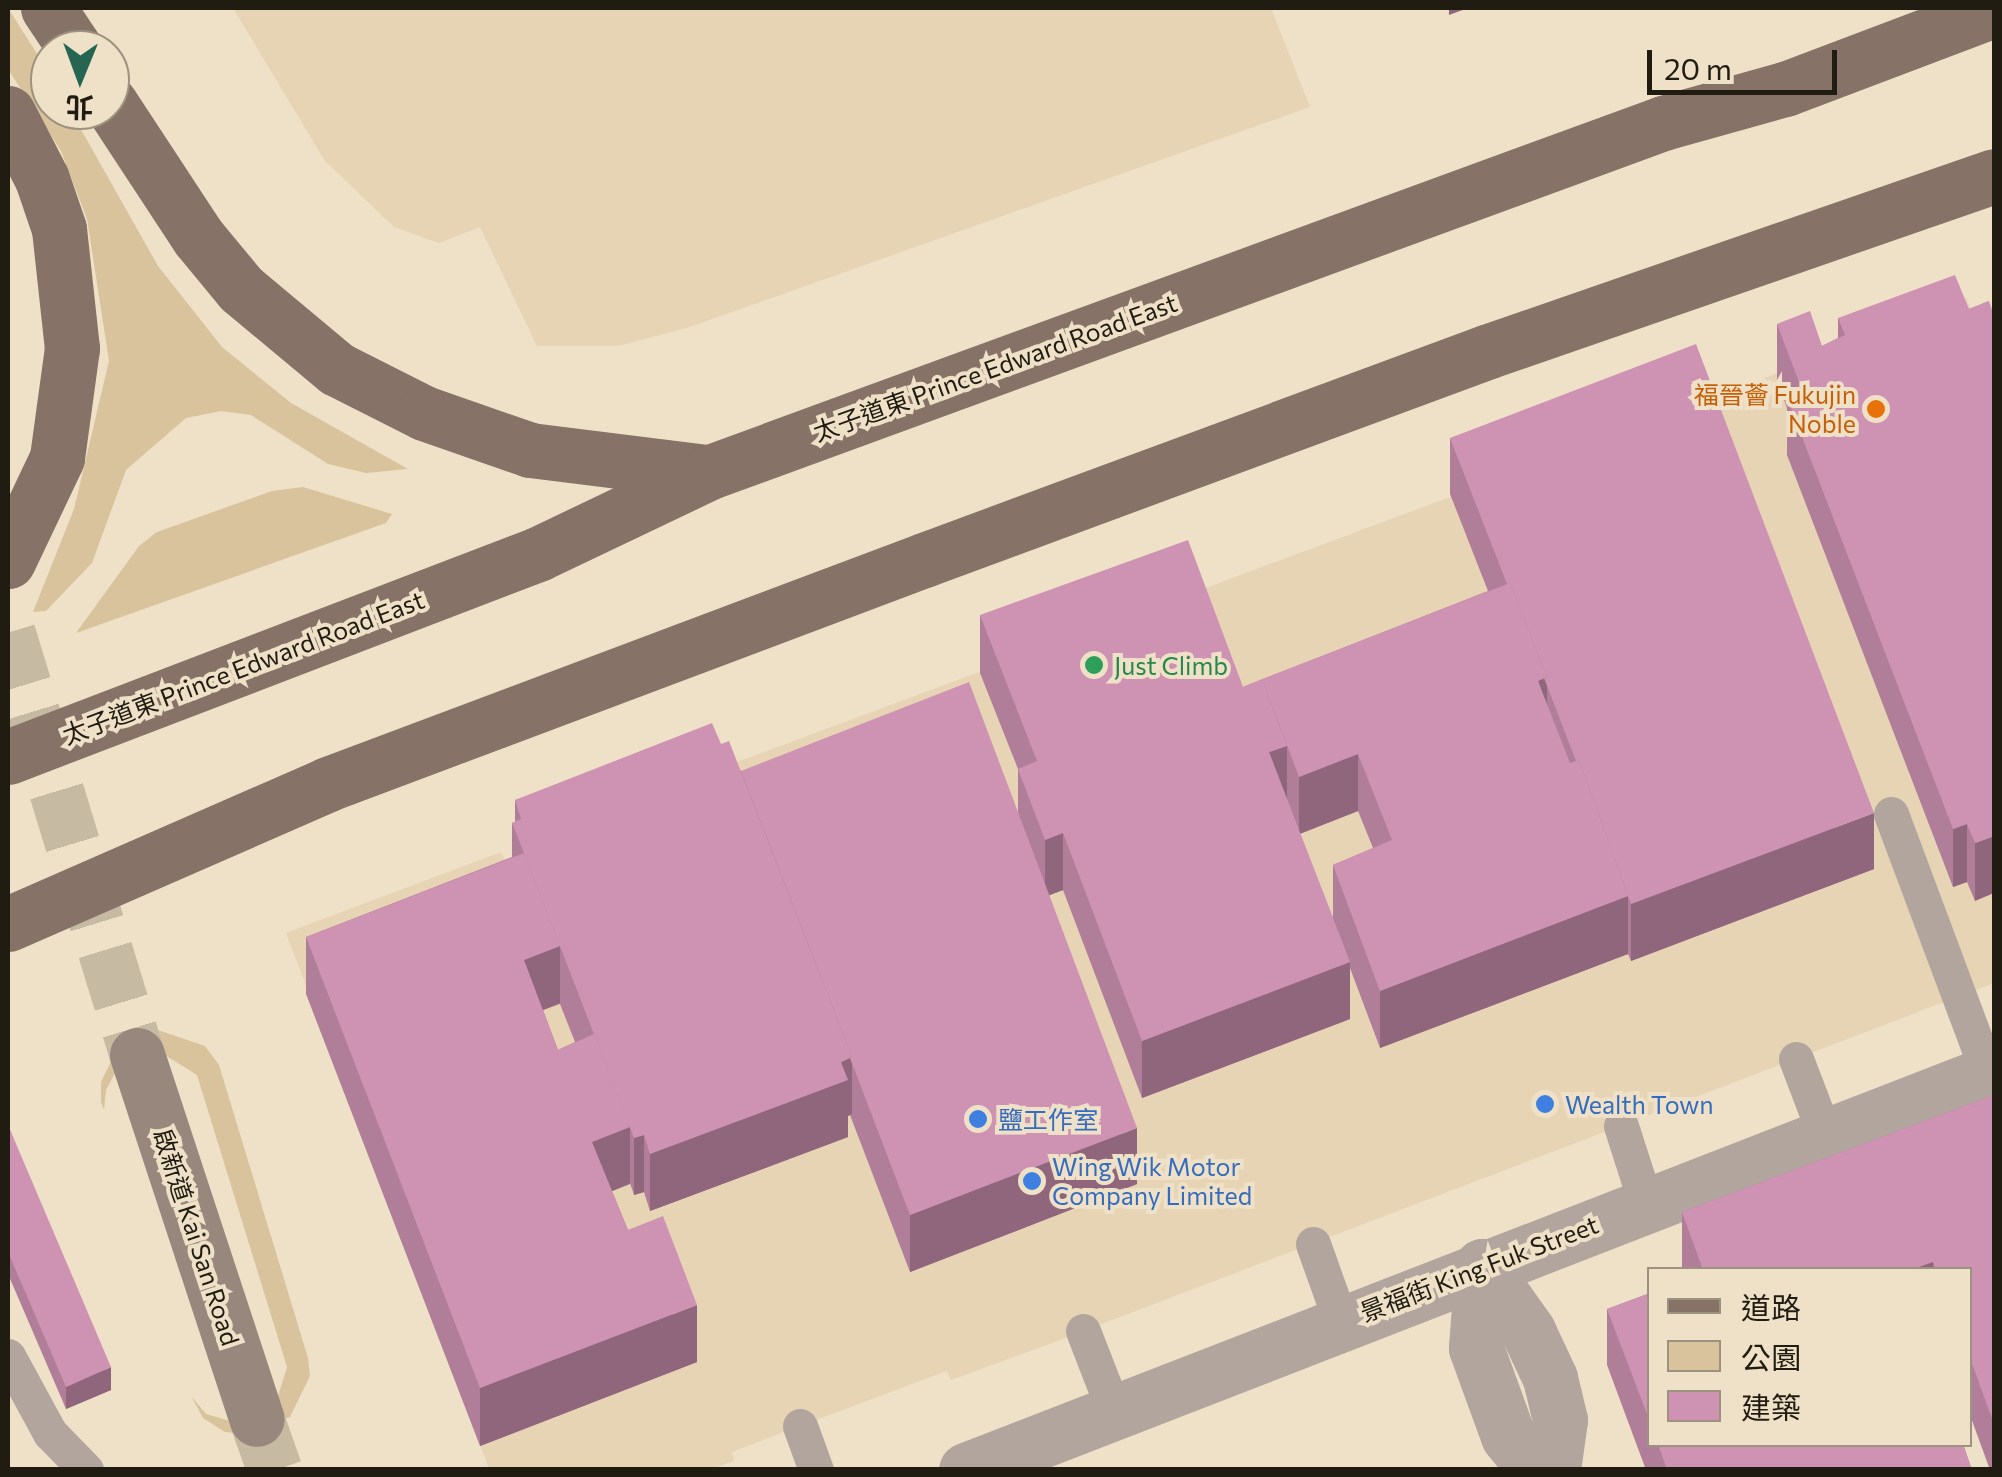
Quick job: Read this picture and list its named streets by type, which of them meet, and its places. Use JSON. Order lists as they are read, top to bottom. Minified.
{"streets":{"main road":["太子道東 Prince Edward Road East","啟新道 Kai San Road"],"street":["景福街 King Fuk Street"]},"places":["福晉薈 Fukujin Noble","Just Climb","Wealth Town","鹽工作室","Wing Wik Motor Company Limited"],"legend":["道路","公園","建築"],"scale_bar":"20 m","north":"bottom"}
